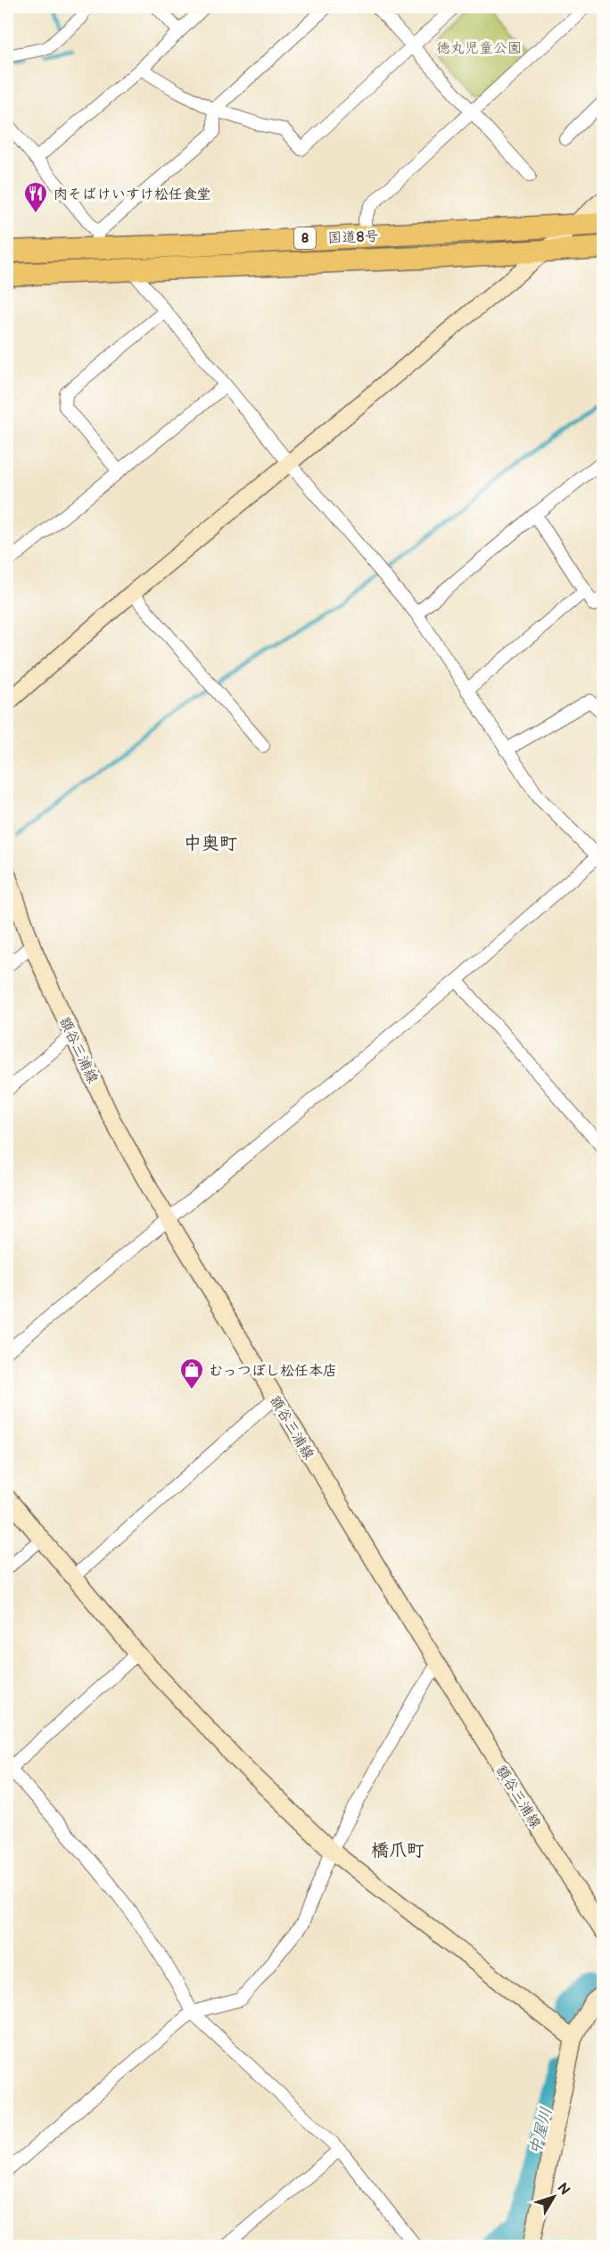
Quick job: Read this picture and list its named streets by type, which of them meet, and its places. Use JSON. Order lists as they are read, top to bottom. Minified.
{"streets":{"highway":["国道8号","8"],"street":["額谷三浦線"]},"districts":["中奥町","橋爪町"],"water":["中屋川"],"parks":["徳丸児童公園"],"places":{"restaurant":["肉そばけいすけ松任食堂"],"shop":["むっつぼし松任本店"]},"north":"top right"}
